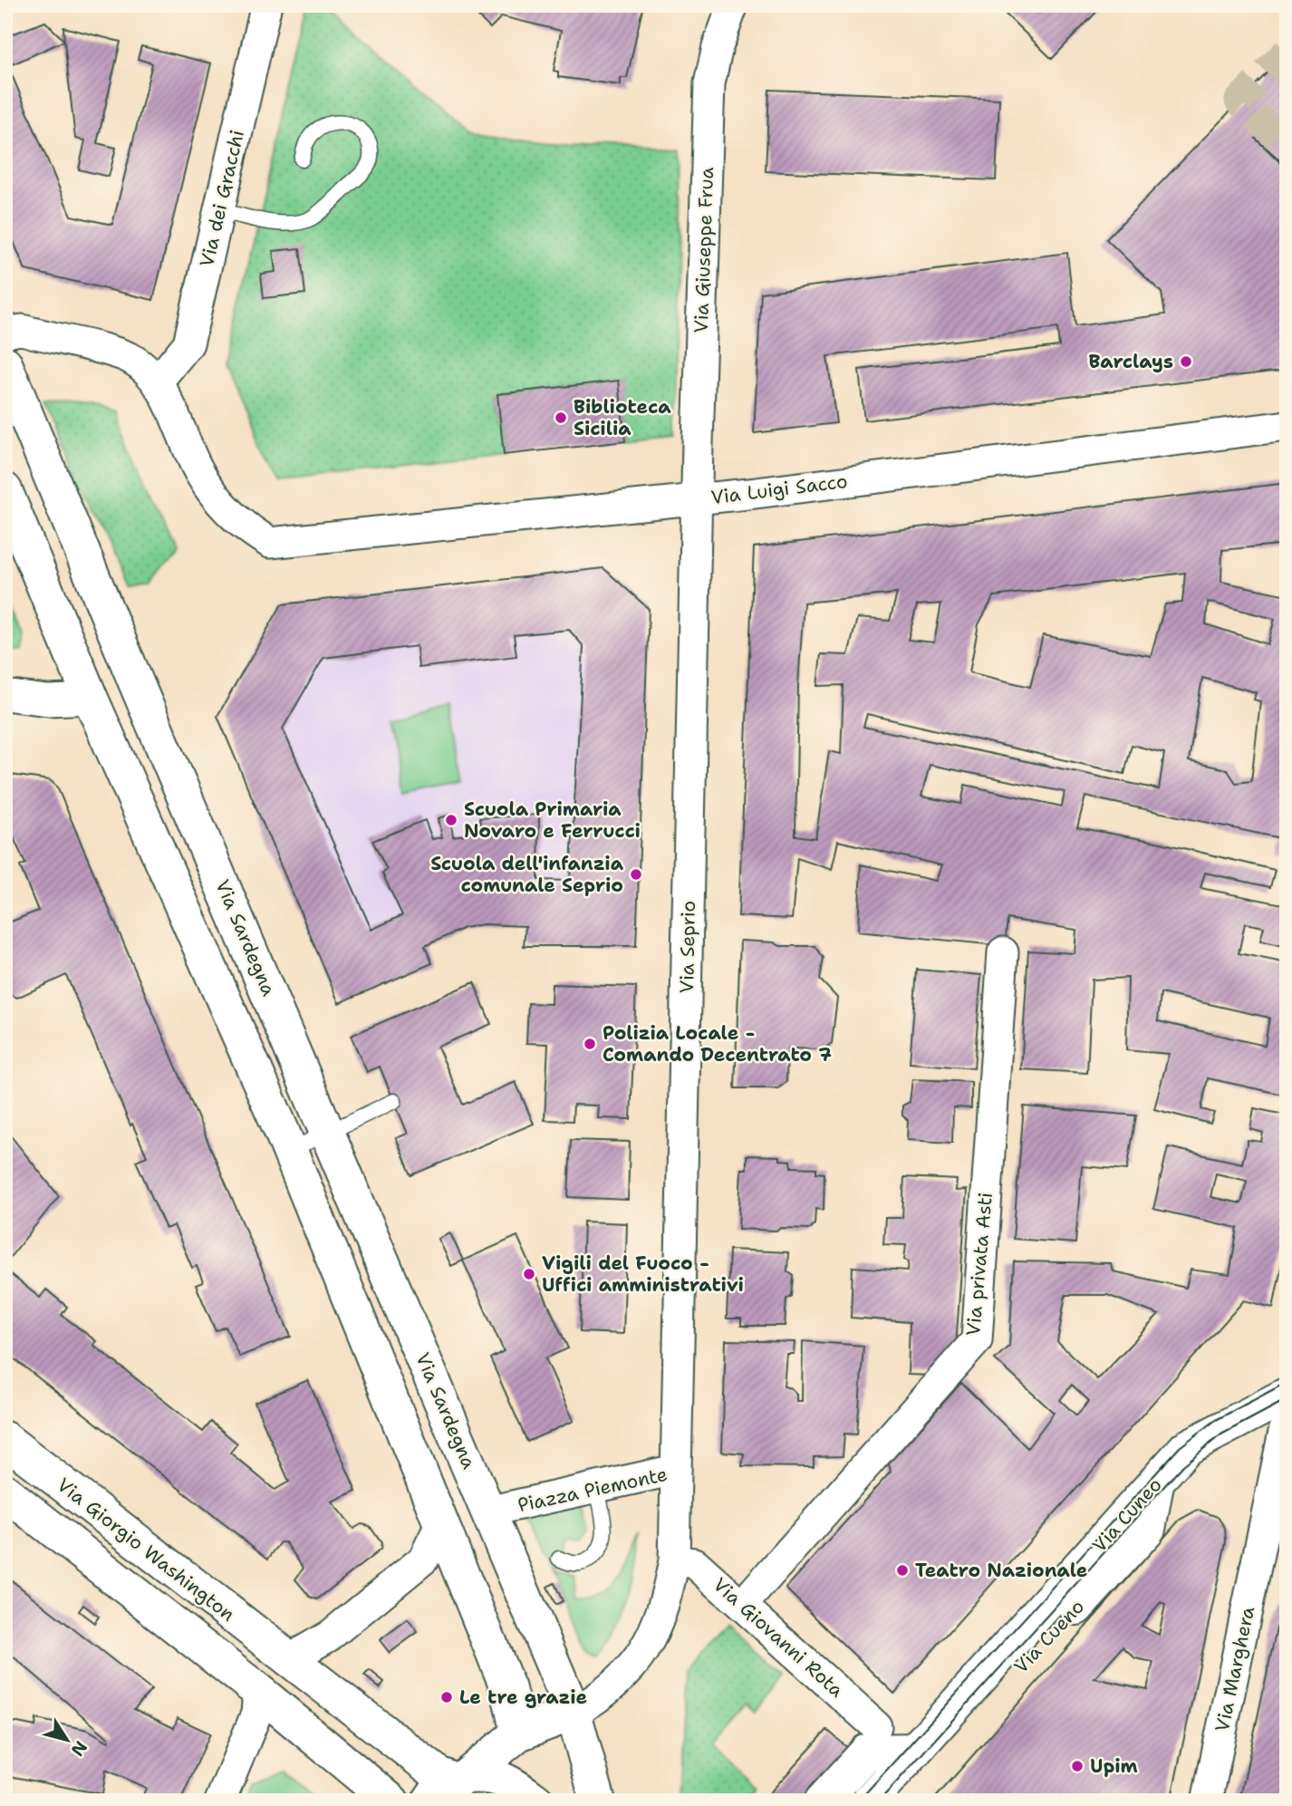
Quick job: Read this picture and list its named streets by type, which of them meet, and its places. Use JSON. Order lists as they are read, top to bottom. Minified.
{"streets":{"main road":["Via Sardegna","Piazza Piemonte","Via Cuneo","Via Giorgio Washington"],"street":["Via dei Gracchi","Via Giuseppe Frua","Via Luigi Sacco","Via Seprio","Via privata Asti","Via Giovanni Rota","Via Marghera"]},"crossings":[["Via dei Gracchi","Via Luigi Sacco"],["Via Giuseppe Frua","Via Luigi Sacco"],["Via Giuseppe Frua","Via Seprio"],["Via Luigi Sacco","Via Seprio"],["Via Sardegna","Piazza Piemonte"],["Via Seprio","Piazza Piemonte"],["Via privata Asti","Via Giovanni Rota"],["Piazza Piemonte","Via Giovanni Rota"]],"places":["Barclays","Biblioteca Sicilia","Scuola Primaria Novaro e Ferrucci","Scuola dell'infanzia comunale Seprio","Polizia Locale - Comando Decentrato 7","Vigili del Fuoco - Uffici amministrativi","Teatro Nazionale","Le tre grazie","Upim"],"north":"bottom right"}
